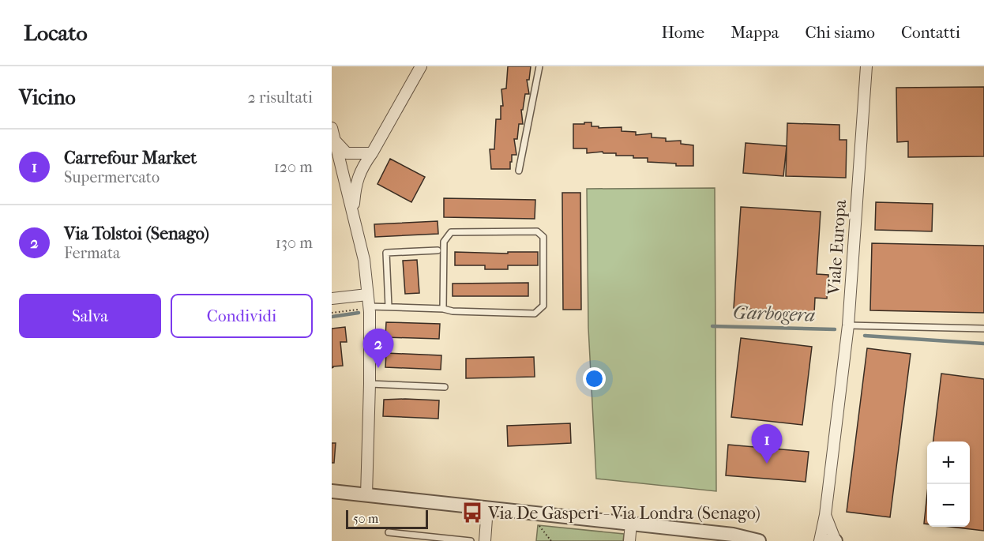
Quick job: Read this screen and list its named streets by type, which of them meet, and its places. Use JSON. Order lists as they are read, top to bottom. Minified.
{"streets":{"street":["Viale Europa"]},"water":["Garbogera"],"places":{"bus stop":["Via De Gasperi - Via Londra (Senago)"]},"scale_bar":"50 m","page":{"header":"Locato","nav":["Home","Mappa","Chi siamo","Contatti"],"heading":["Vicino","2 risultati"],"list":[{"mark":"1","name":"Carrefour Market","note":"Supermercato","value":"120 m"},{"mark":"2","name":"Via Tolstoi (Senago)","note":"Fermata","value":"130 m"}],"buttons":["Salva","Condividi"],"pins":["2","1"],"map_buttons":["+","−"],"scale":"50 m"}}
